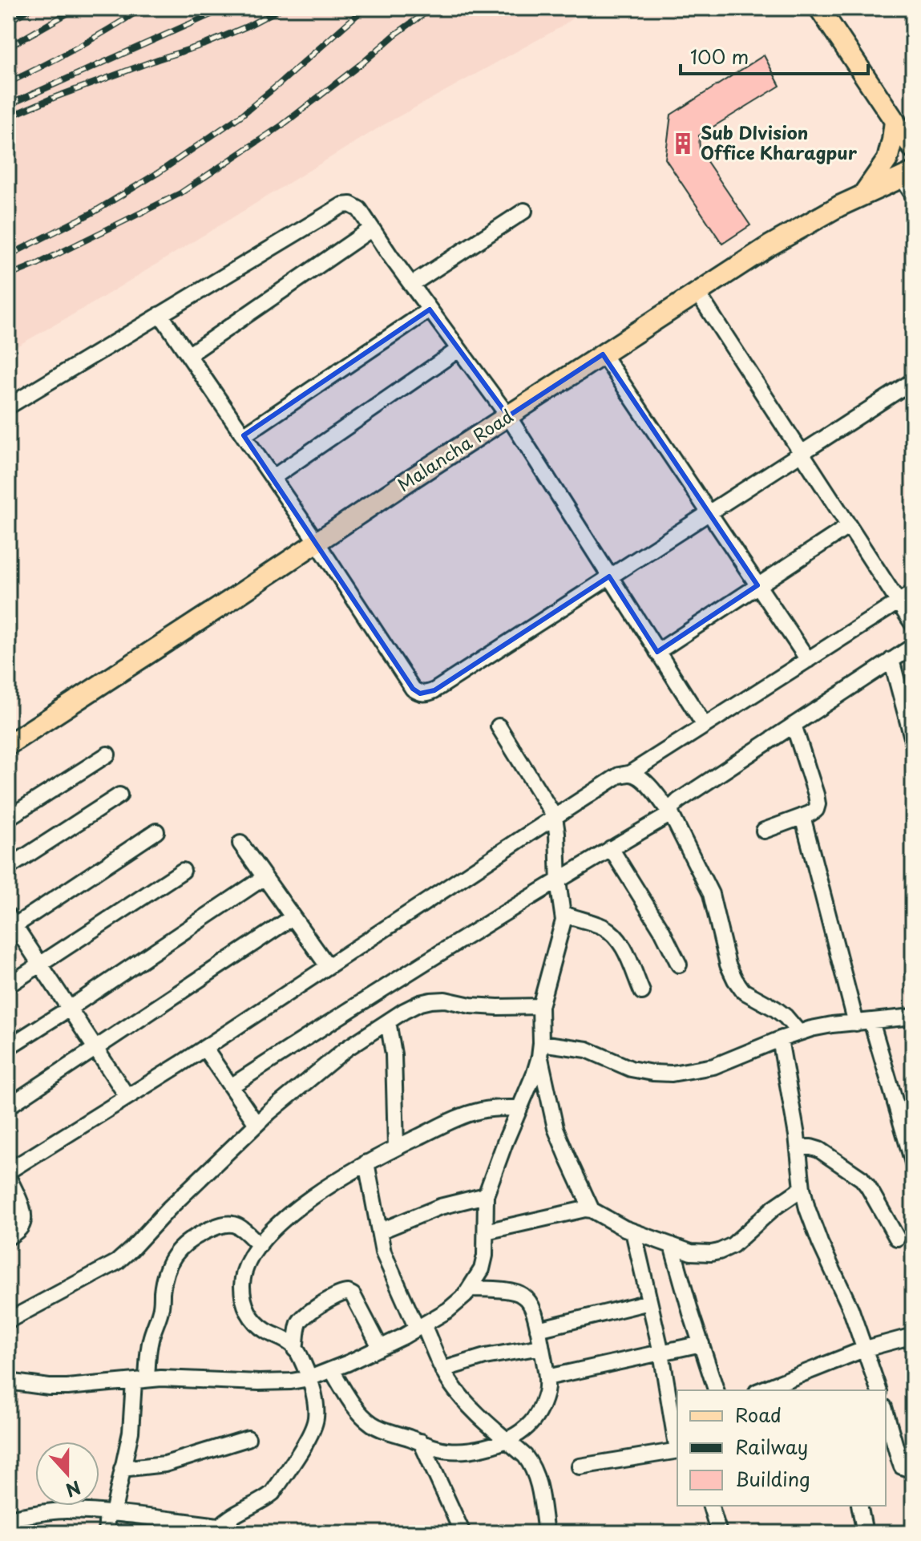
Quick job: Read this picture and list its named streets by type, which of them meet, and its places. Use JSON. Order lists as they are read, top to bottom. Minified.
{"streets":{"main road":["Malancha Road"]},"places":{"building":["Sub DIvision Office Kharagpur"]},"legend":["Road","Railway","Building"],"scale_bar":"100 m","north":"bottom"}
